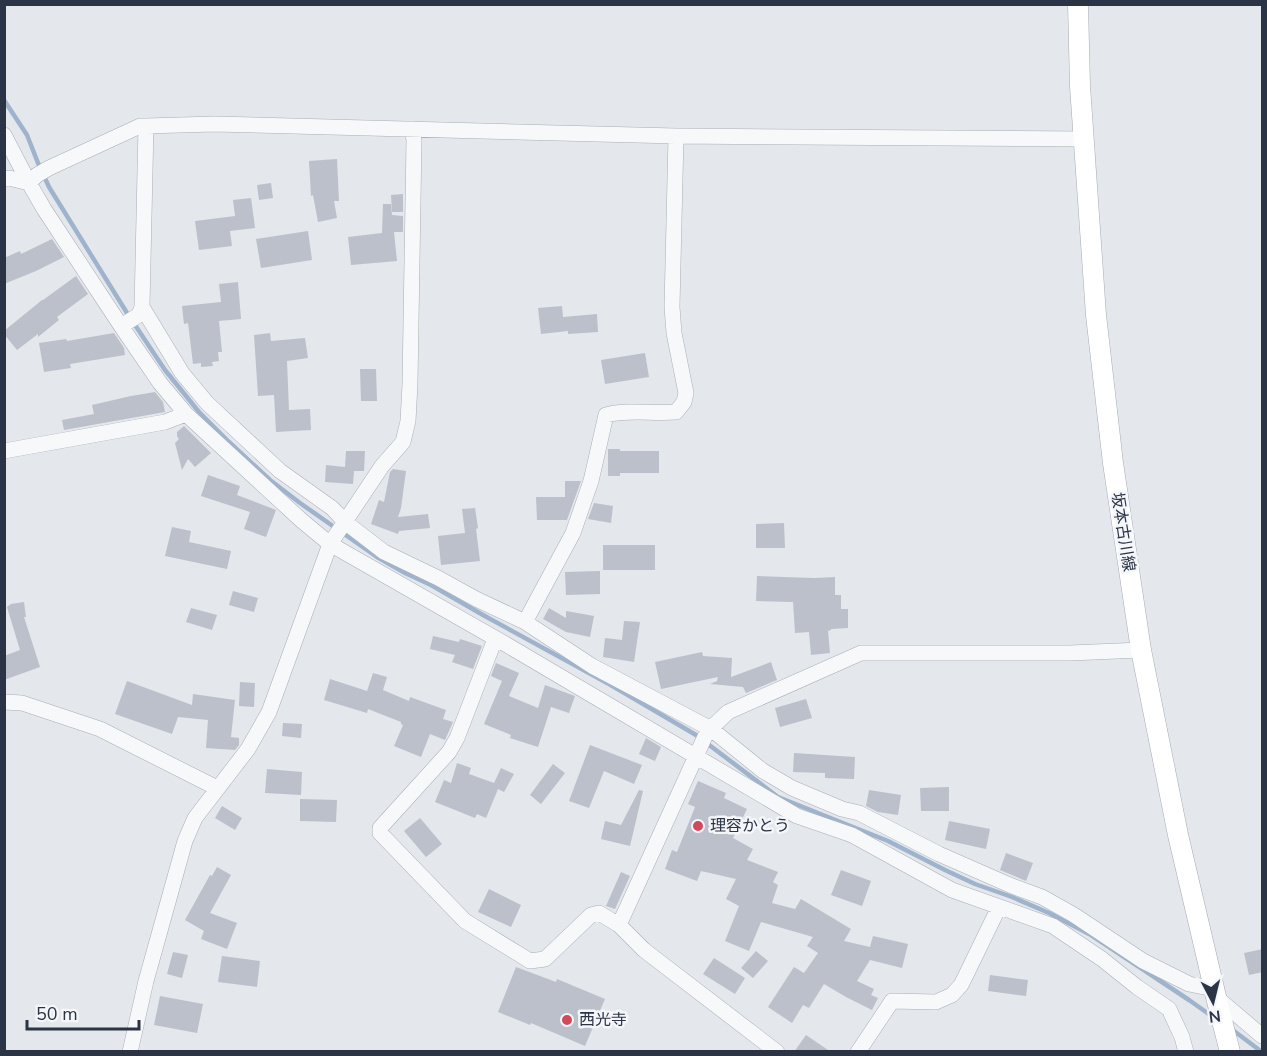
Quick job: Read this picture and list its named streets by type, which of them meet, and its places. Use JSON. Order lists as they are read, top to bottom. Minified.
{"streets":{"main road":["坂本古川線"]},"places":["理容かとう","西光寺"],"scale_bar":"50 m","north":"bottom"}
